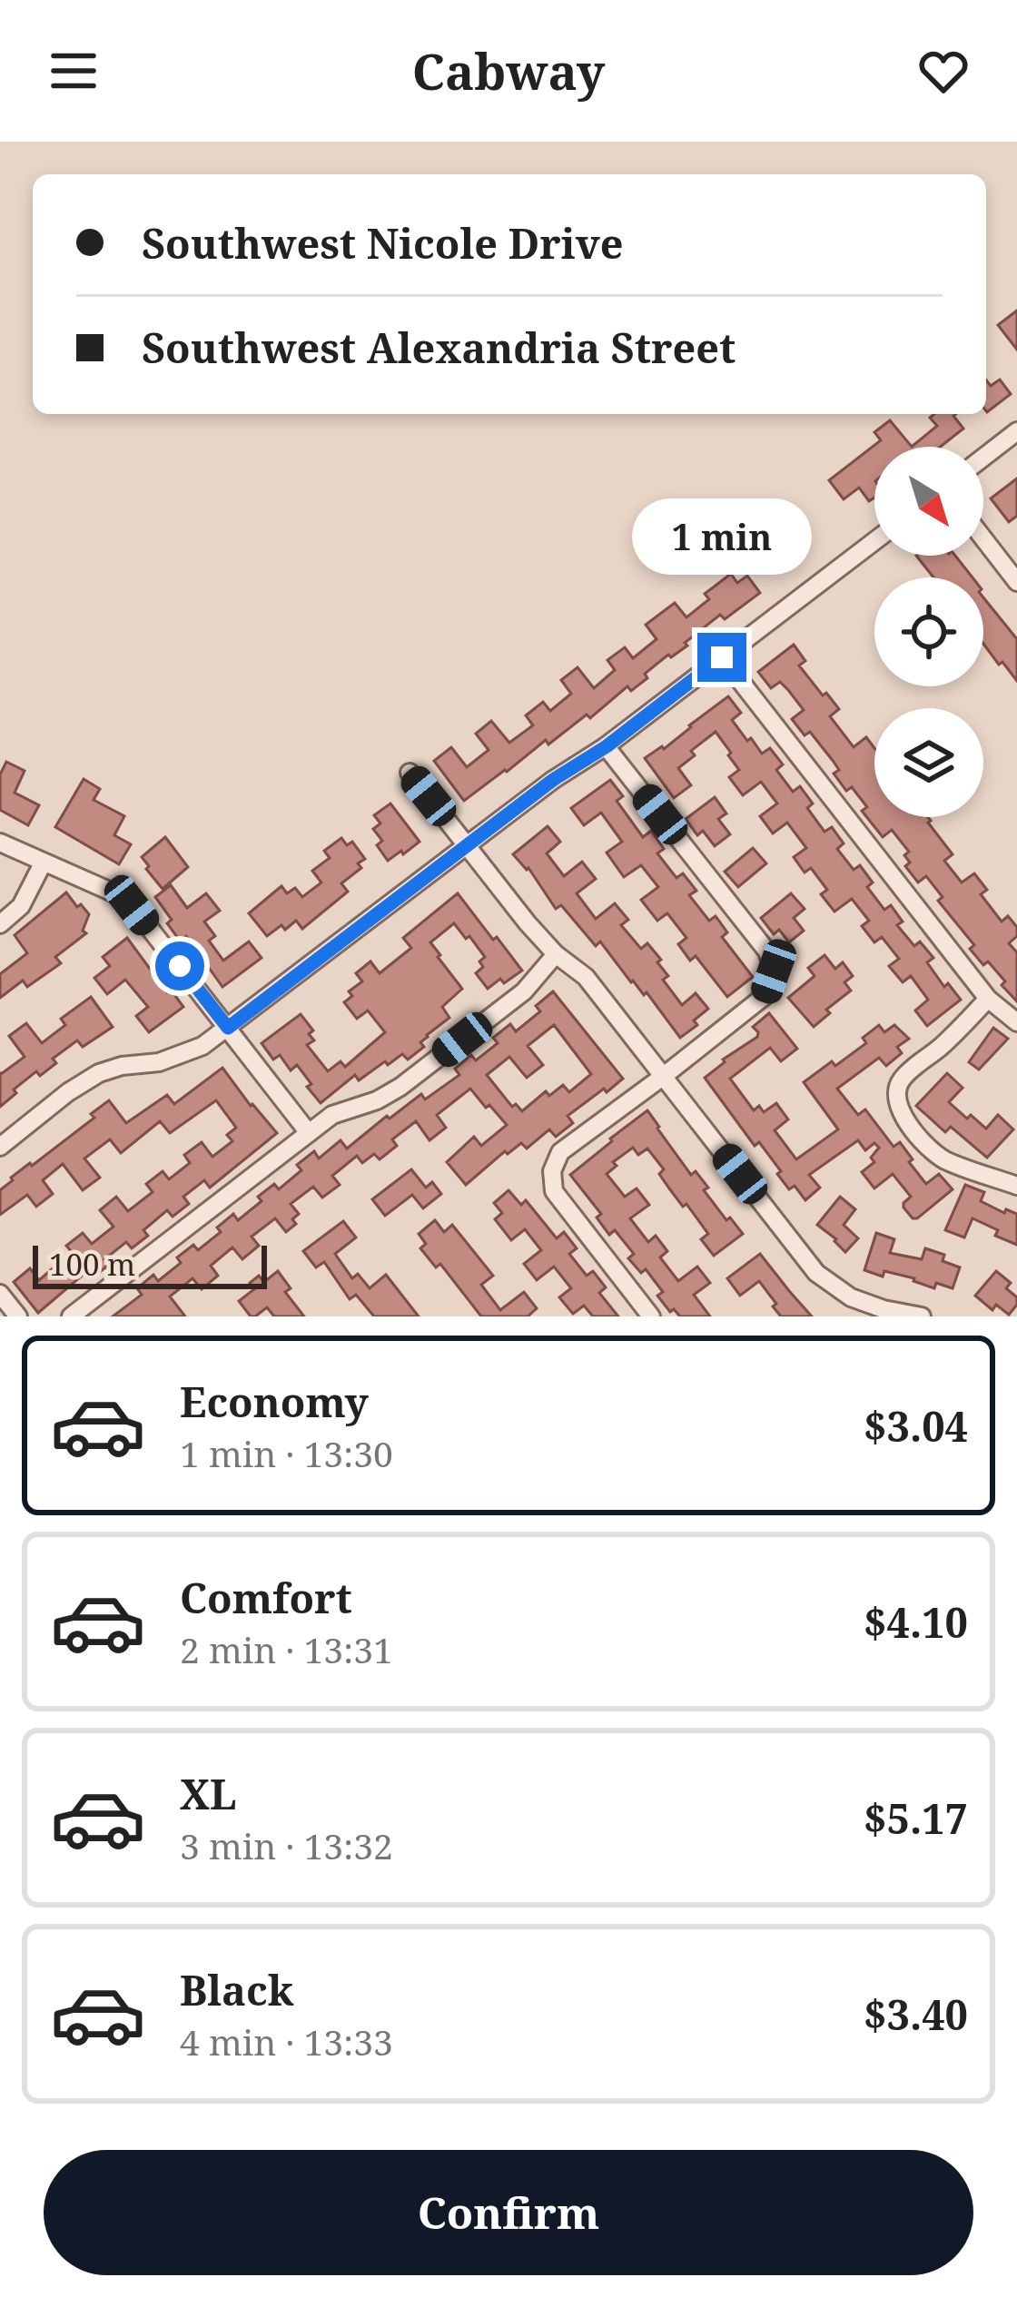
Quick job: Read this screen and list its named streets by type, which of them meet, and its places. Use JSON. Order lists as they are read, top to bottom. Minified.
{"scale_bar":"100 m","north":"bottom right","page":{"header":"Cabway","banner":["Southwest Nicole Drive","Southwest Alexandria Street"],"bubble":"1 min","scale":"100 m","list":[{"name":"Economy","note":"1 min · 13:30","value":"$3.04"},{"name":"Comfort","note":"2 min · 13:31","value":"$4.10"},{"name":"XL","note":"3 min · 13:32","value":"$5.17"},{"name":"Black","note":"4 min · 13:33","value":"$3.40"}],"buttons":"Confirm"}}
